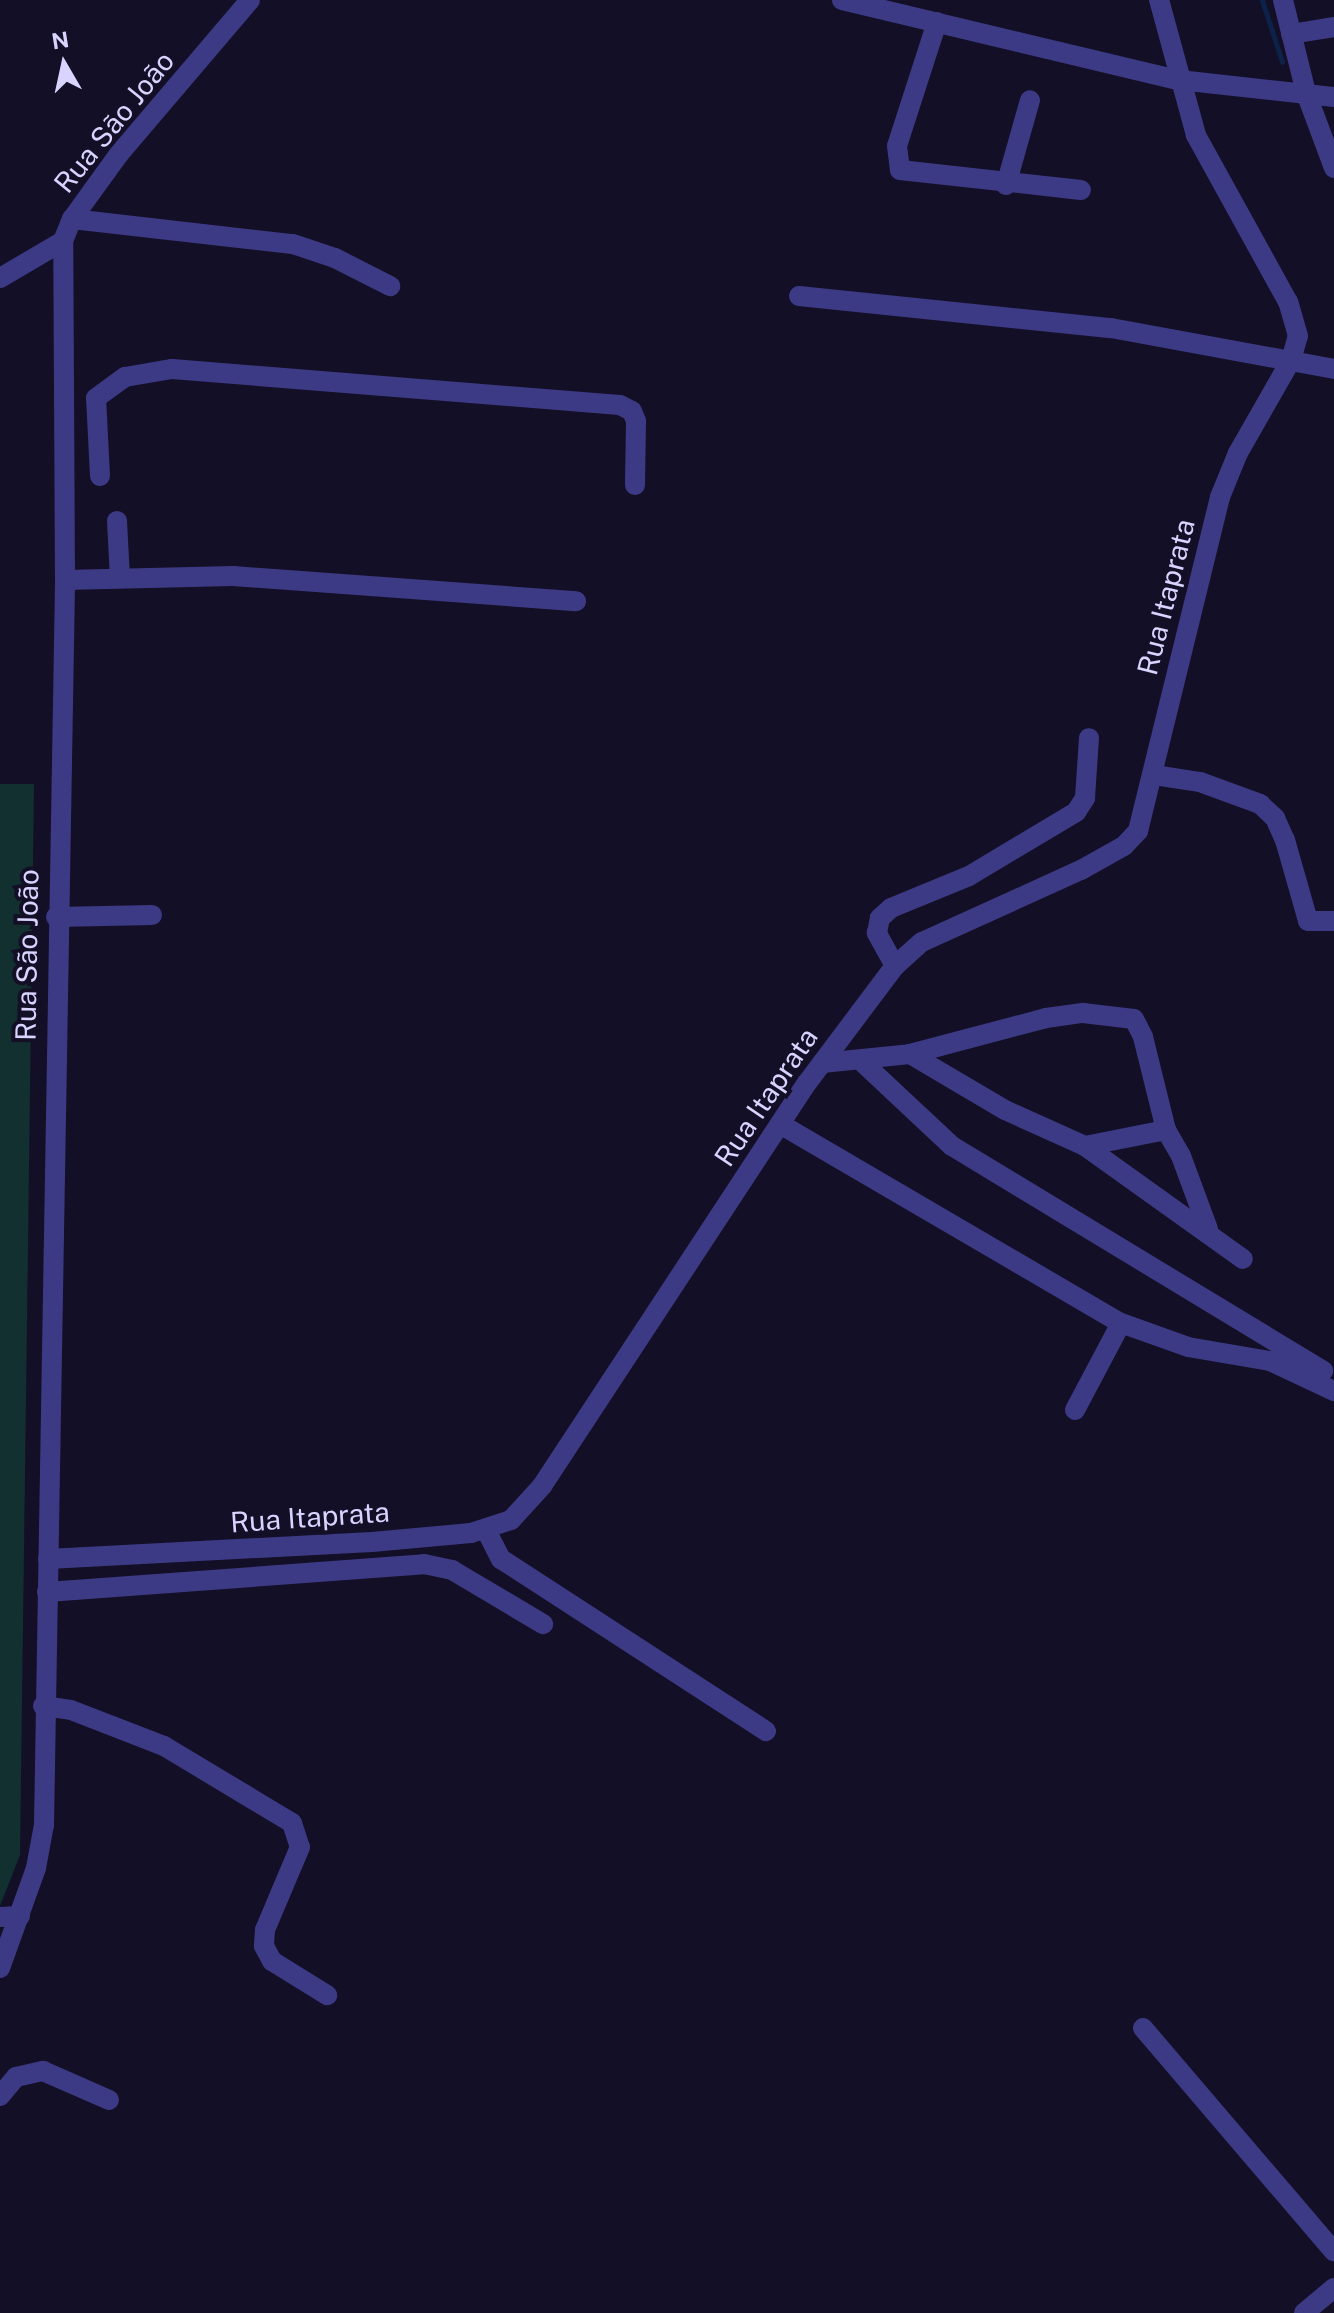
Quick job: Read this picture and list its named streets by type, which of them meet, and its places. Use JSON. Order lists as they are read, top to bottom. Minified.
{"streets":{"street":["Rua São João","Rua Itaprata"]},"crossings":[["Rua São João","Rua Itaprata"]],"north":"top"}
